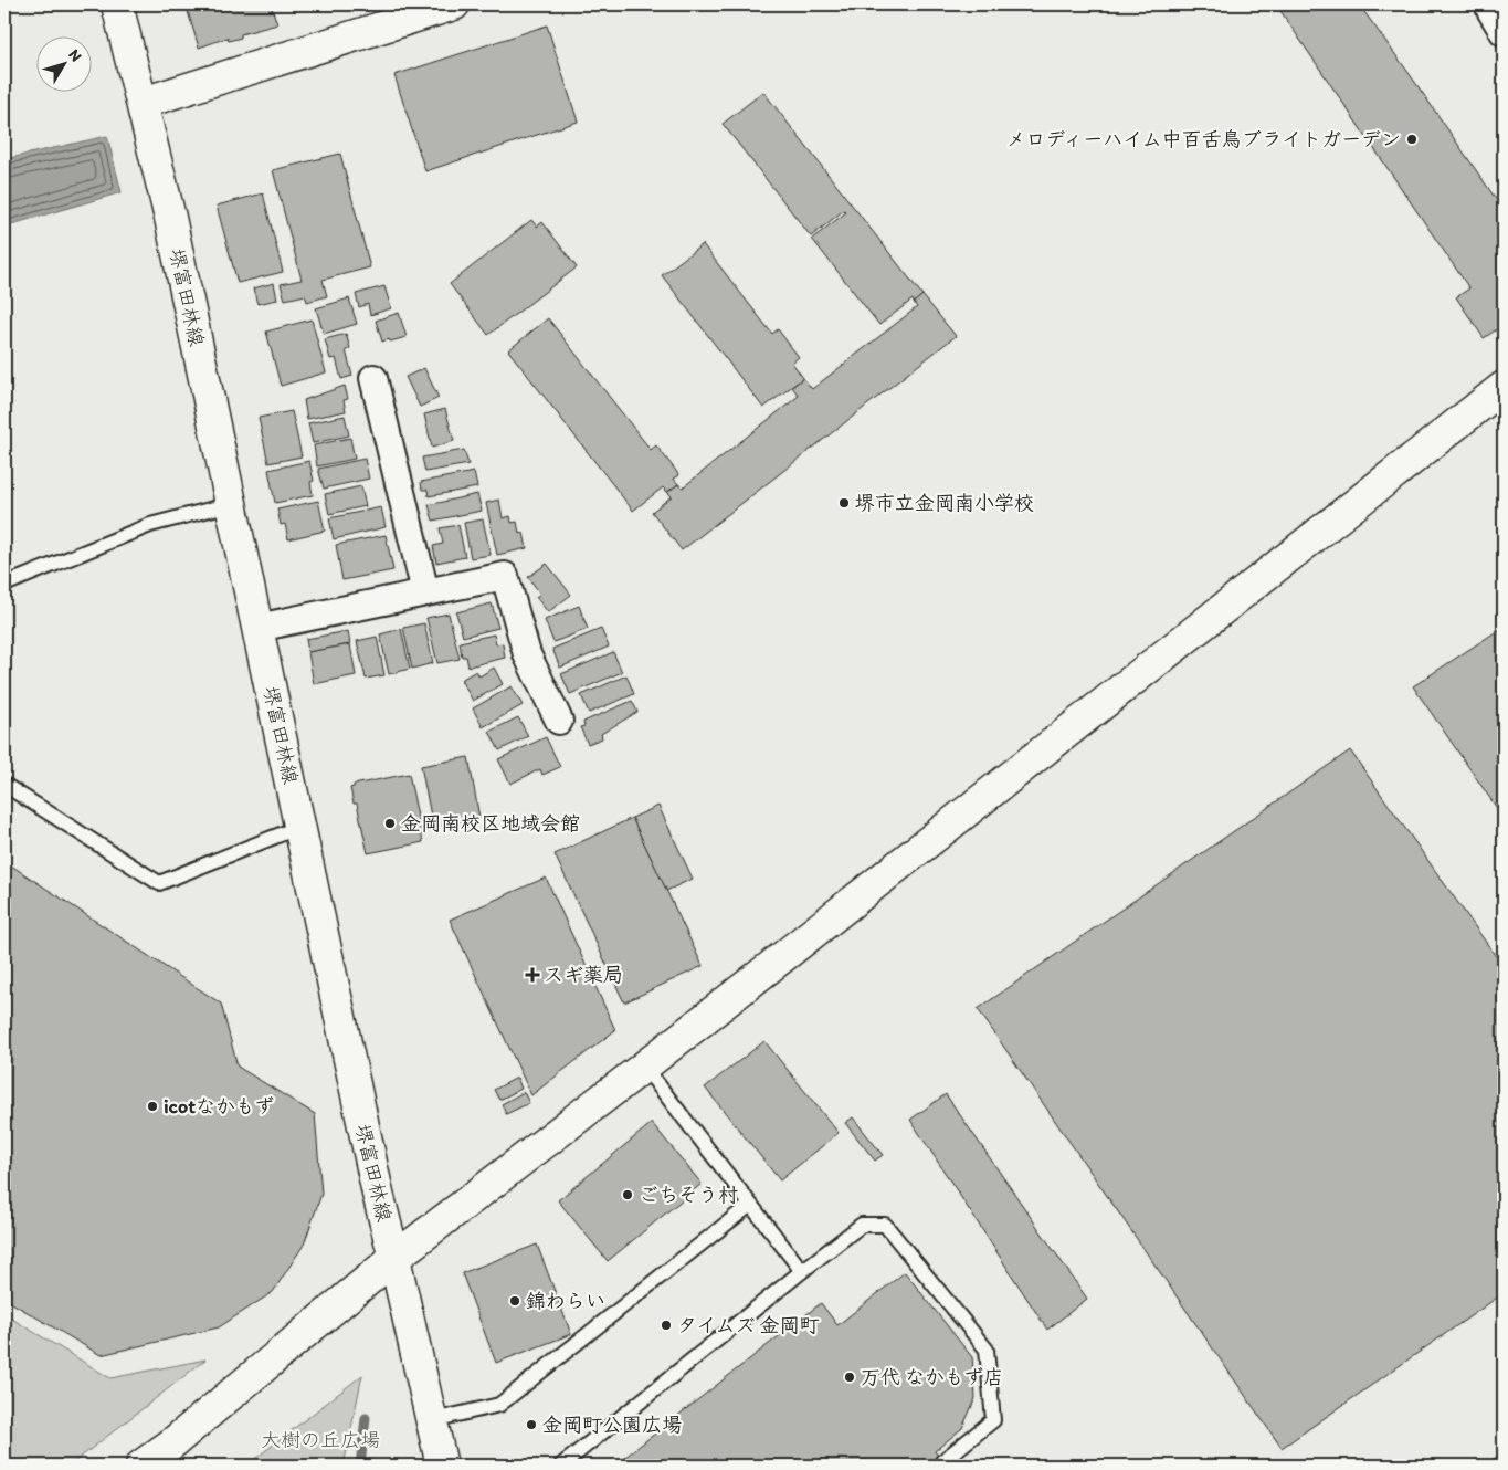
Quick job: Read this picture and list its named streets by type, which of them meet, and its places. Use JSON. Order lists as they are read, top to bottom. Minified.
{"streets":{"street":["堺富田林線"]},"parks":["大樹の丘広場"],"places":{"other":["メロディーハイム中百舌鳥ブライトガーデン","堺市立金岡南小学校","金岡南校区地域会館","icotなかもず","ごちそう村","錦わらい","タイムズ 金岡町","万代 なかもず店","金岡町公園広場"],"health":["スギ薬局"]},"north":"top right"}
